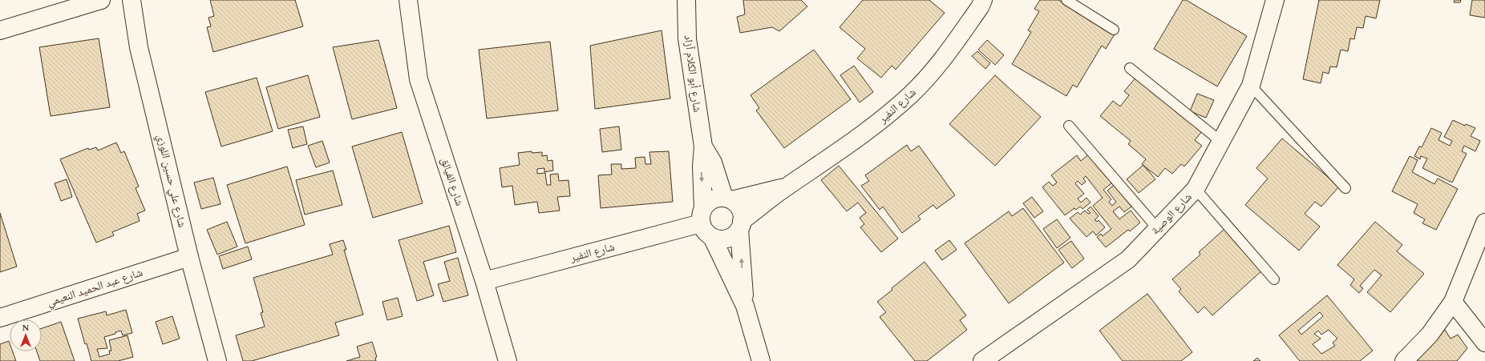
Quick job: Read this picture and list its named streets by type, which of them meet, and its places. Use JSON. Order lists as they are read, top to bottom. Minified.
{"streets":{"street":["شارع أبو الكلام آزاد","شارع النفير","شارع علي حسين اللوزي","شارع الفيالق","شارع الوصية","شارع عبد الحميد النعيمي"]},"crossings":[["شارع أبو الكلام آزاد","شارع النفير"],["شارع النفير","شارع الفيالق"],["شارع علي حسين اللوزي","شارع عبد الحميد النعيمي"]],"north":"top"}
